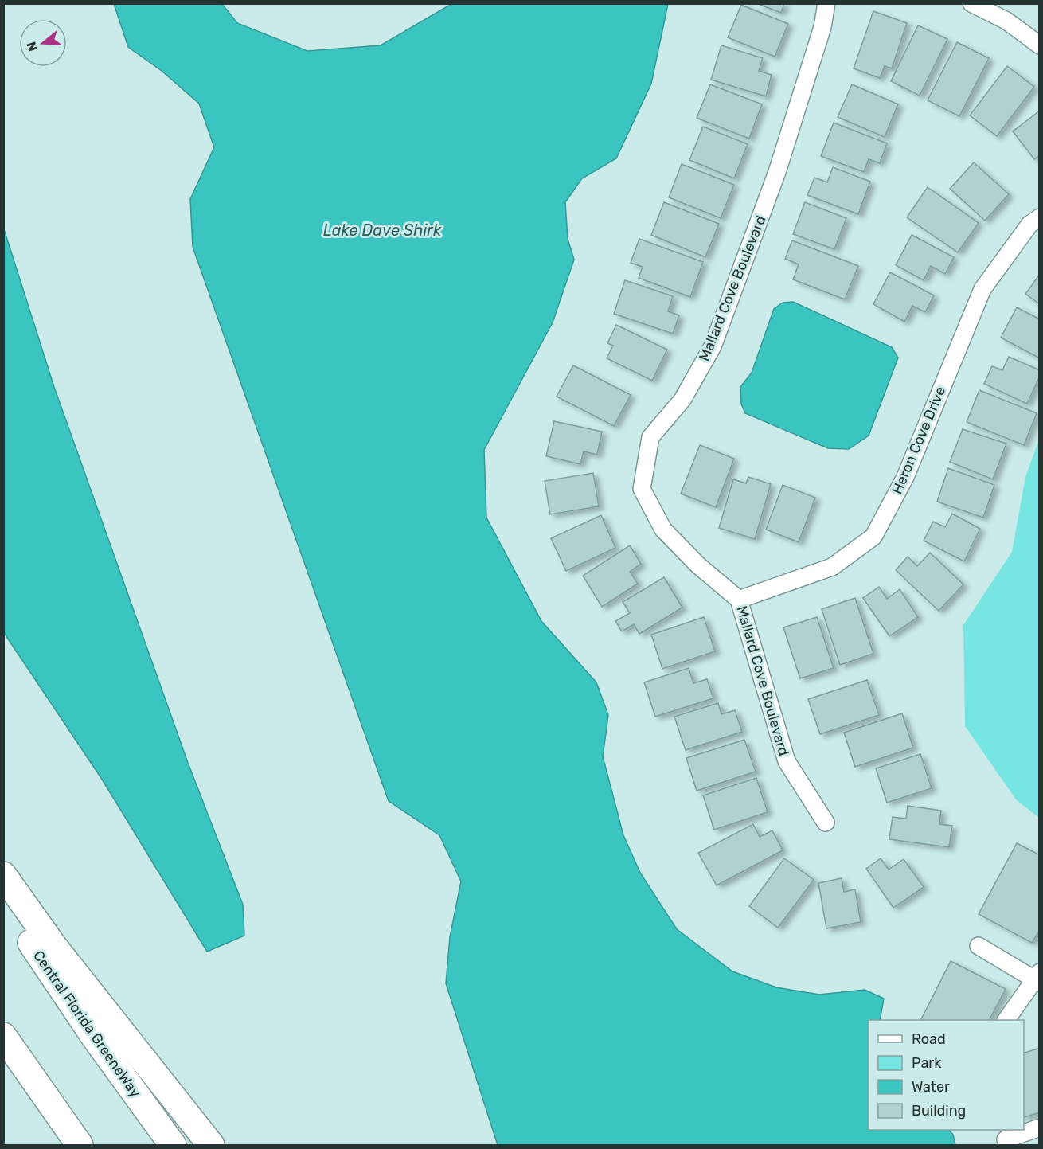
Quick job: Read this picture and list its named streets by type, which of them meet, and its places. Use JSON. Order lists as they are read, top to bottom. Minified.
{"streets":{"highway":["Central Florida GreeneWay"],"street":["Mallard Cove Boulevard","Heron Cove Drive"]},"crossings":[["Mallard Cove Boulevard","Heron Cove Drive"]],"water":["Lake Dave Shirk"],"legend":["Road","Park","Water","Building"],"north":"left"}
